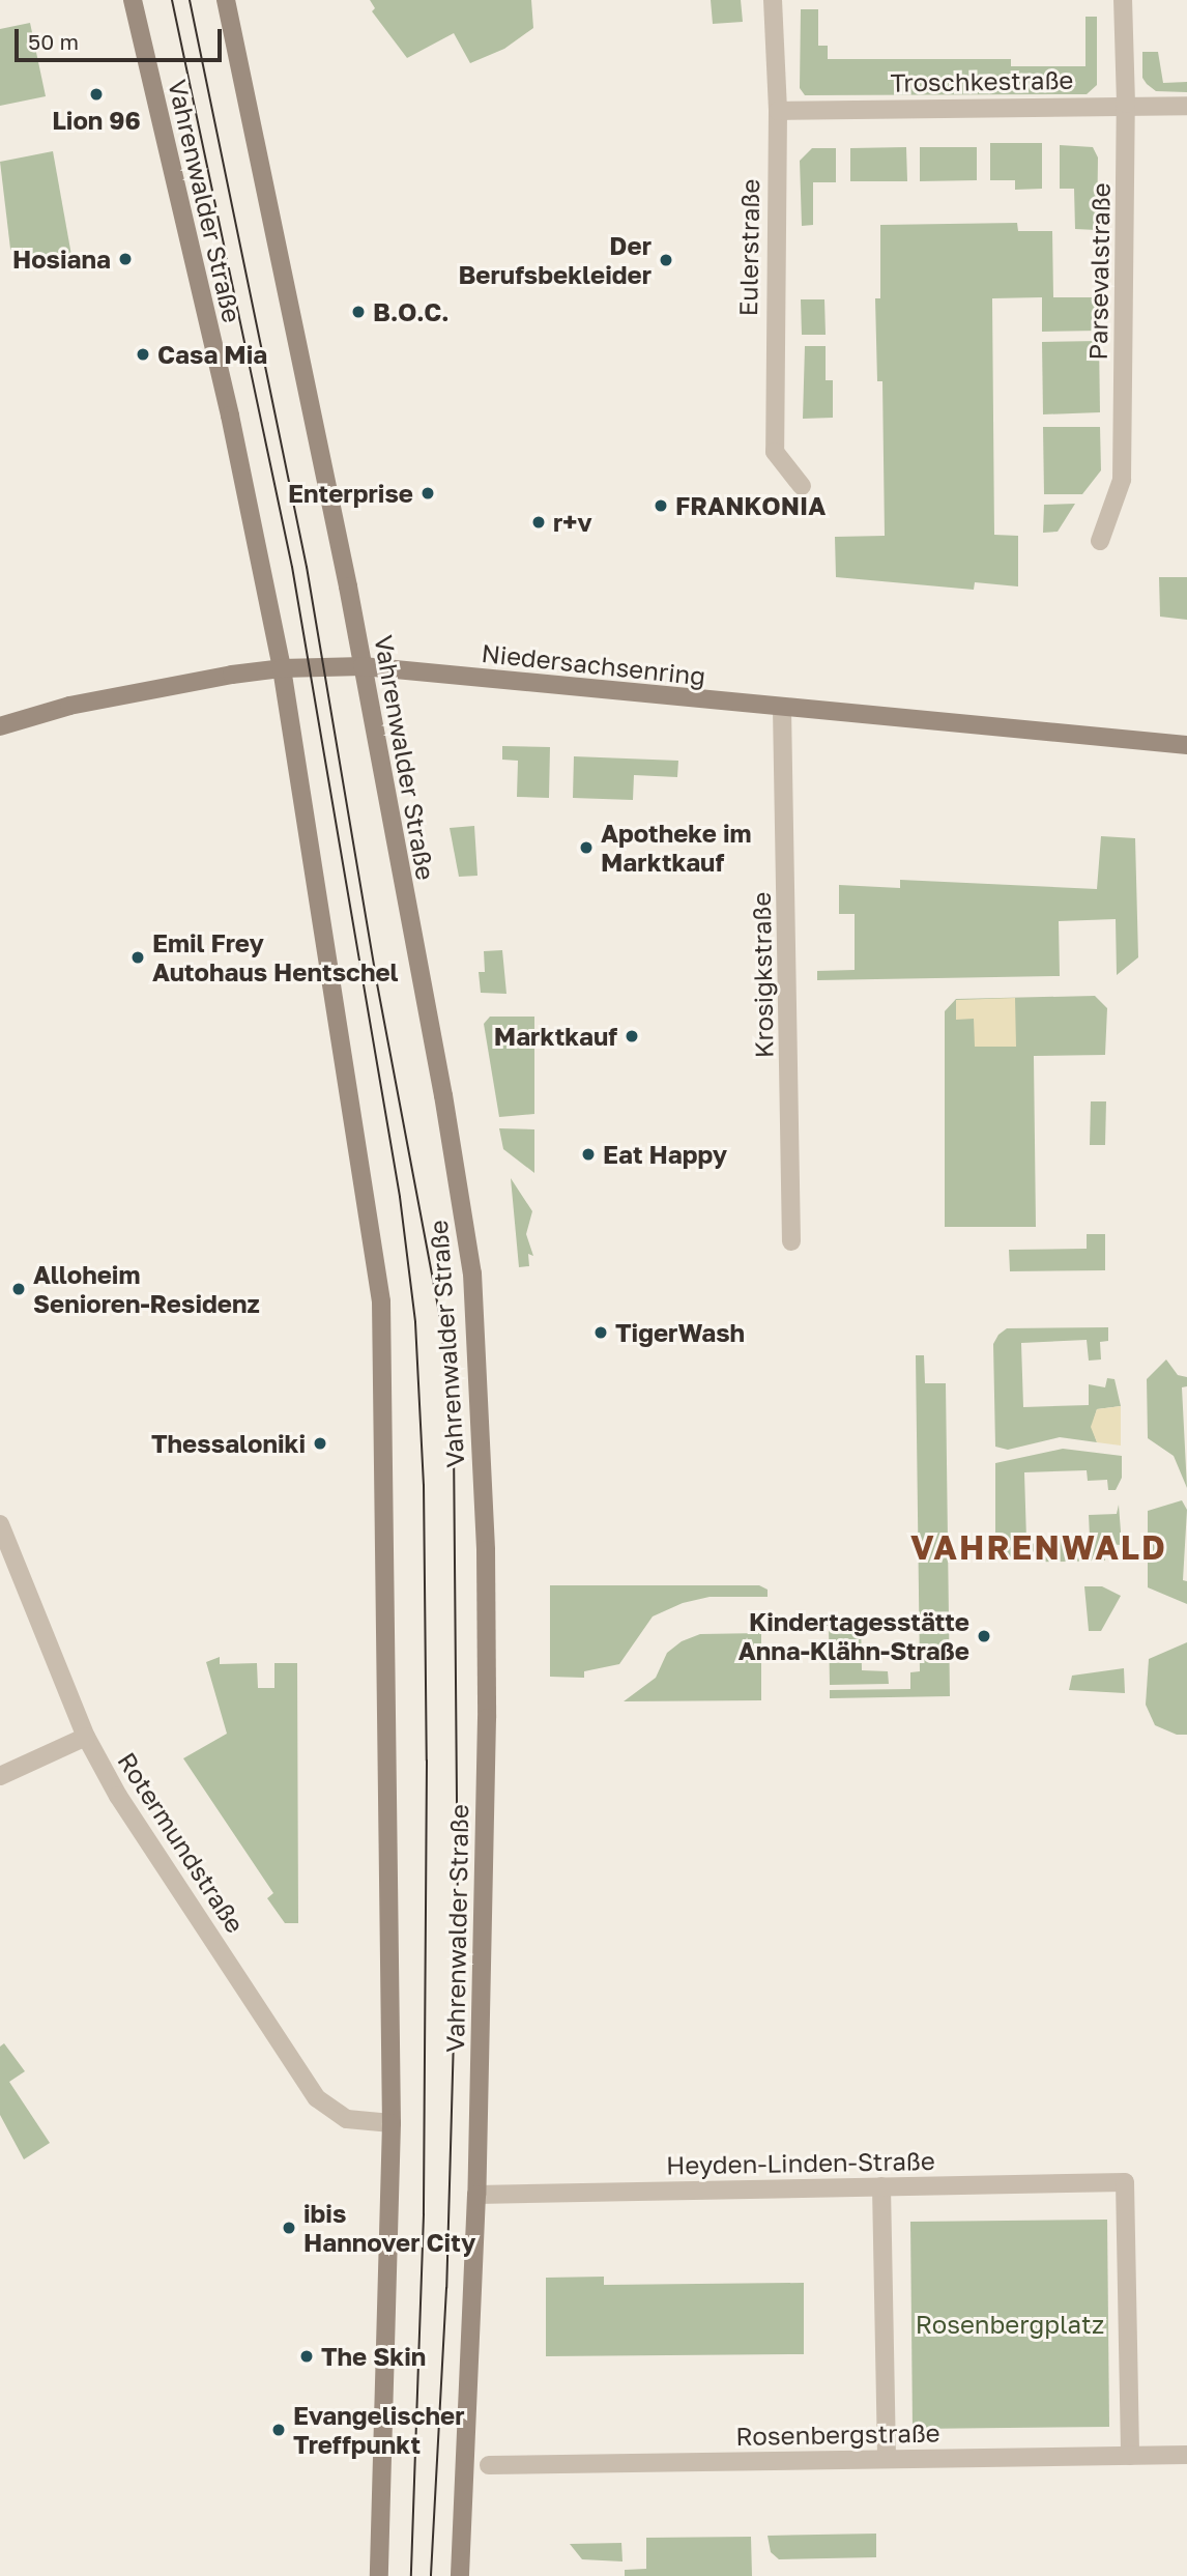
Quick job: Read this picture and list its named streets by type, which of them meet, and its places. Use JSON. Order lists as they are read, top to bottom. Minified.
{"streets":{"main road":["Vahrenwalder Straße","Niedersachsenring"],"street":["Troschkestraße","Eulerstraße","Parsevalstraße","Krosigkstraße","Rotermundstraße","Heyden-Linden-Straße","Rosenbergstraße"]},"crossings":[["Troschkestraße","Eulerstraße"],["Troschkestraße","Parsevalstraße"],["Vahrenwalder Straße","Niedersachsenring"],["Vahrenwalder Straße","Rotermundstraße"],["Vahrenwalder Straße","Heyden-Linden-Straße"],["Niedersachsenring","Krosigkstraße"],["Heyden-Linden-Straße","Rosenbergstraße"]],"districts":["VAHRENWALD"],"parks":["Rosenbergplatz"],"places":["Lion 96","Hosiana","Der Berufsbekleider","B.O.C.","Casa Mia","Enterprise","FRANKONIA","r+v","Apotheke im Marktkauf","Emil Frey Autohaus Hentschel","Marktkauf","Eat Happy","Alloheim Senioren-Residenz","TigerWash","Thessaloniki","Kindertagesstätte Anna-Klähn-Straße","ibis Hannover City","The Skin","Evangelischer Treffpunkt"],"scale_bar":"50 m"}
